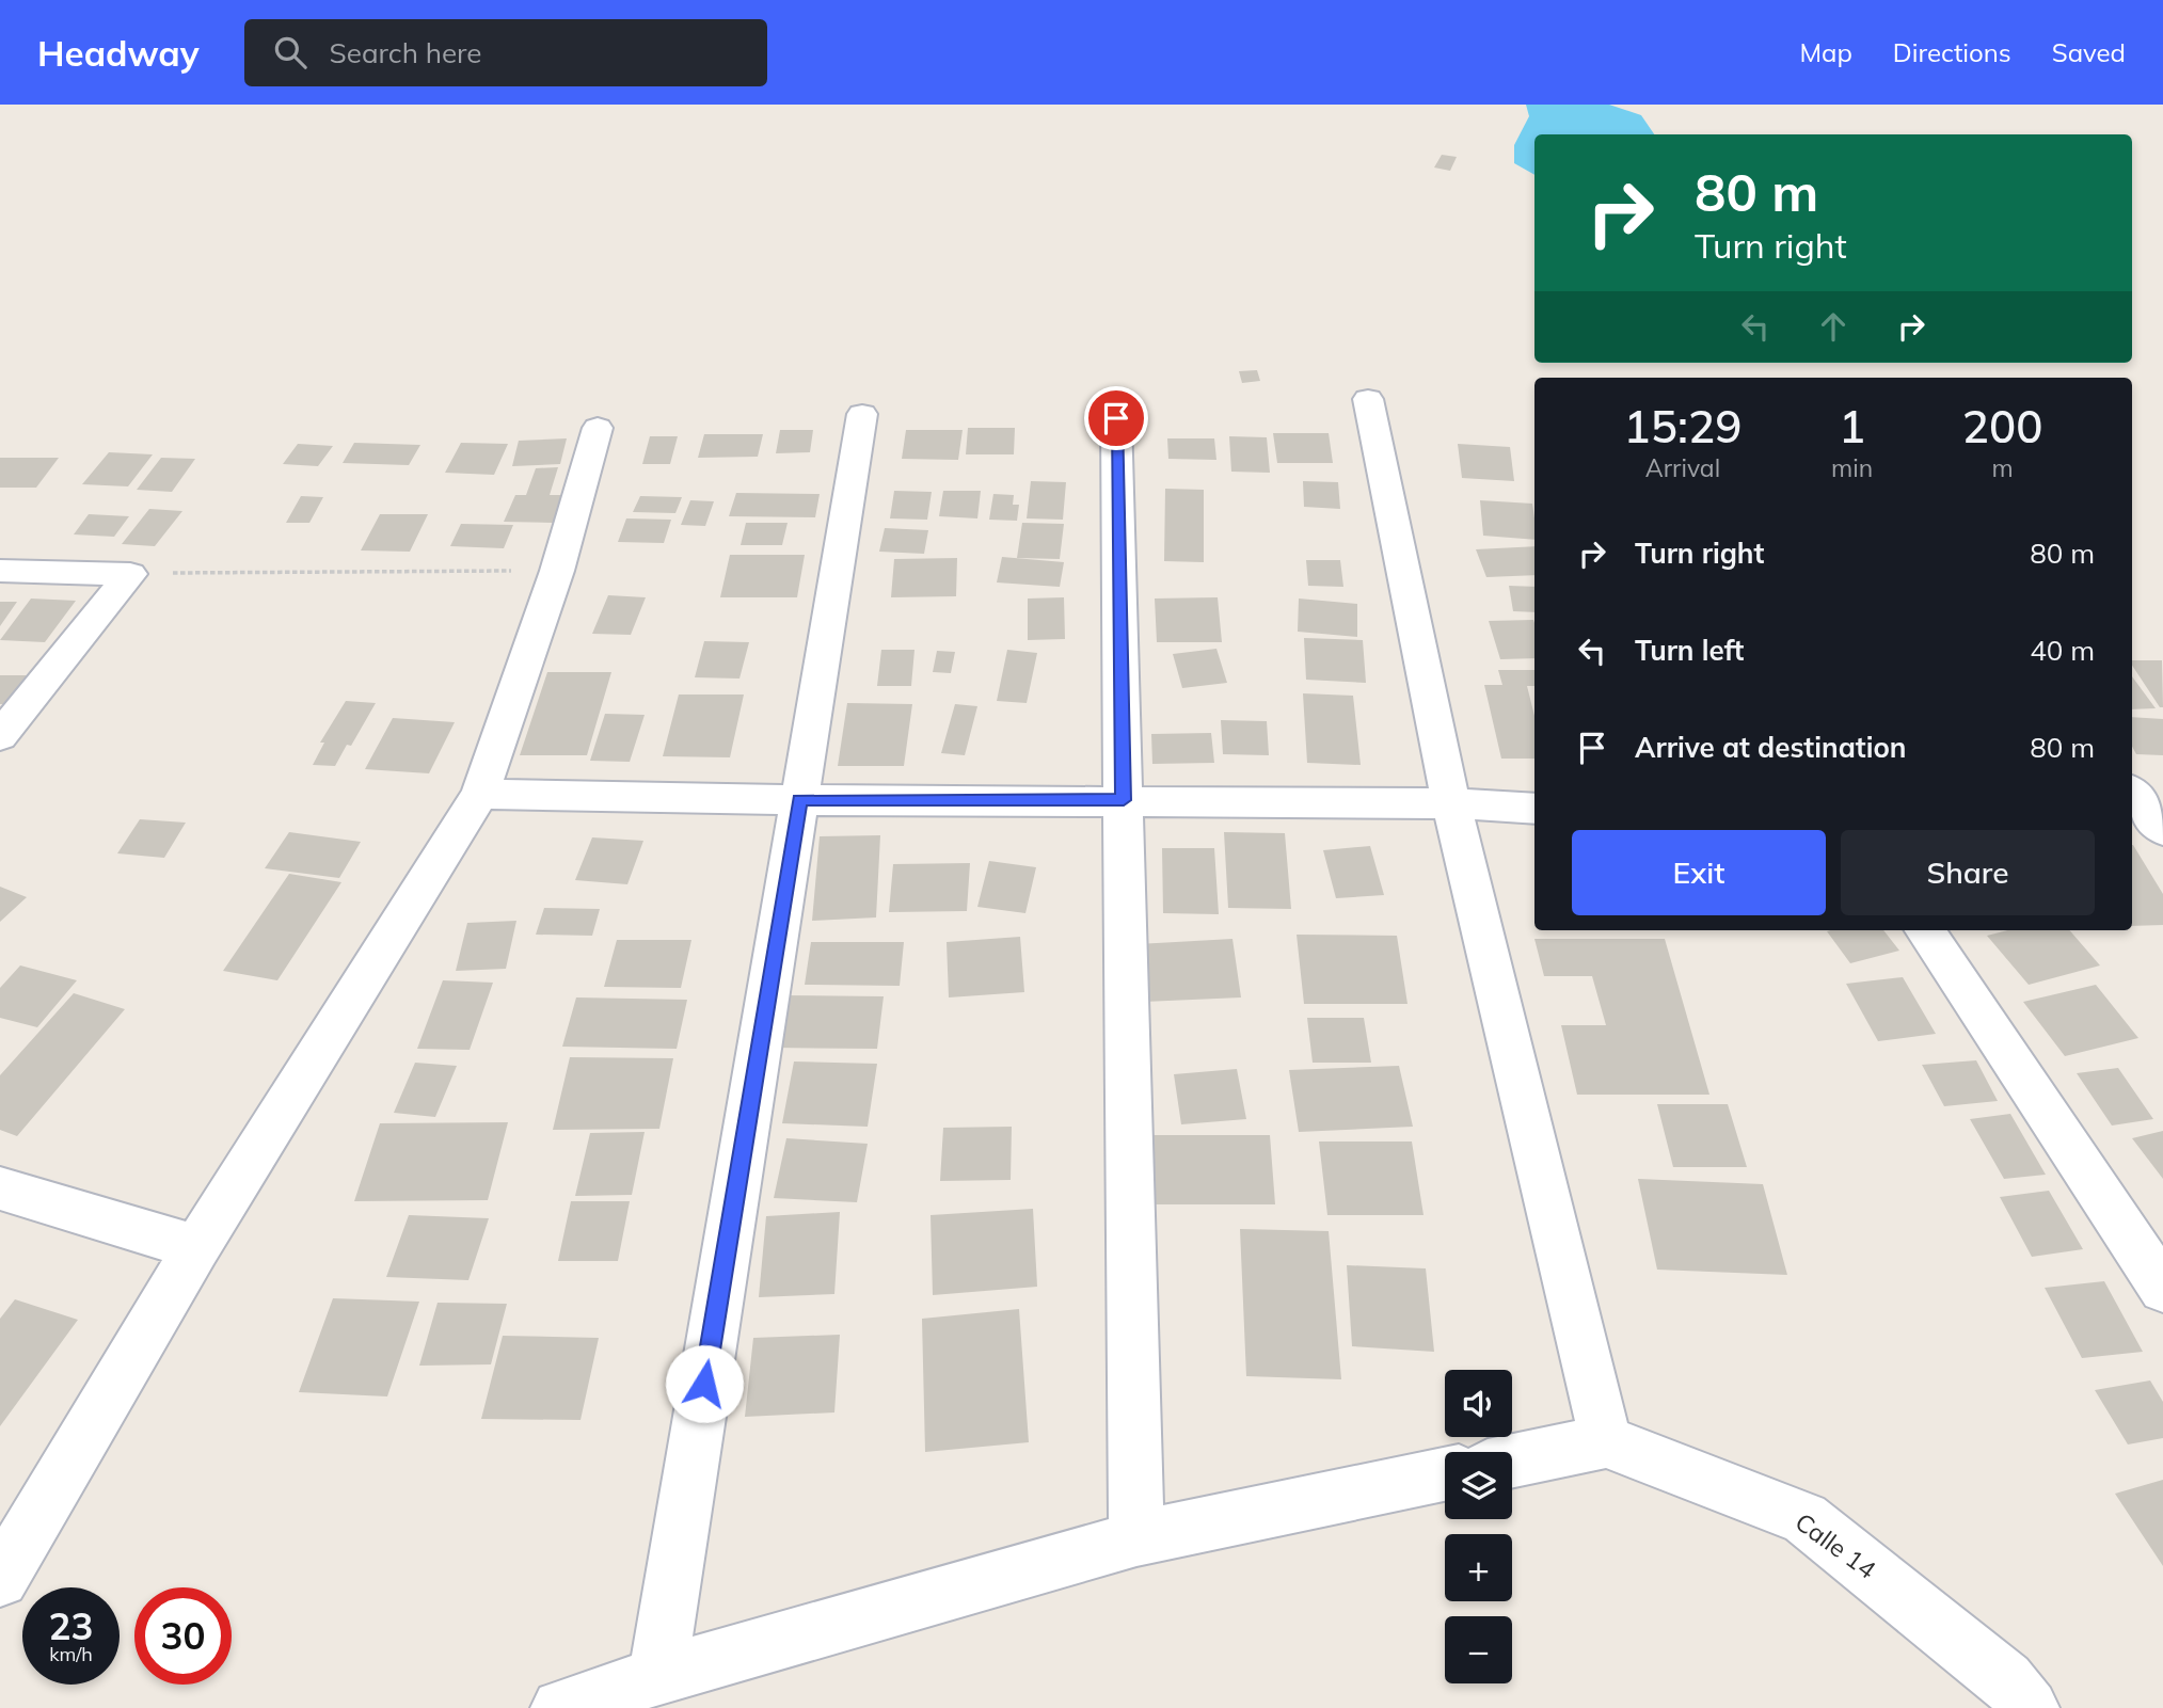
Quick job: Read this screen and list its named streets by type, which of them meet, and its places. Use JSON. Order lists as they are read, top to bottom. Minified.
{"streets":{"street":["Calle 14"]},"page":{"header":"Headway","search":"Search here","nav":["Map","Directions","Saved"],"turn":["80 m","Turn right"],"eta":["15:29","Arrival","1","min","200","m"],"list":[{"name":"Turn right","value":"80 m"},{"name":"Turn left","value":"40 m"},{"name":"Arrive at destination","value":"80 m"}],"buttons":["Exit","Share"],"map_buttons":["+","−"],"speed":"23 km/h","limit":"30"}}
